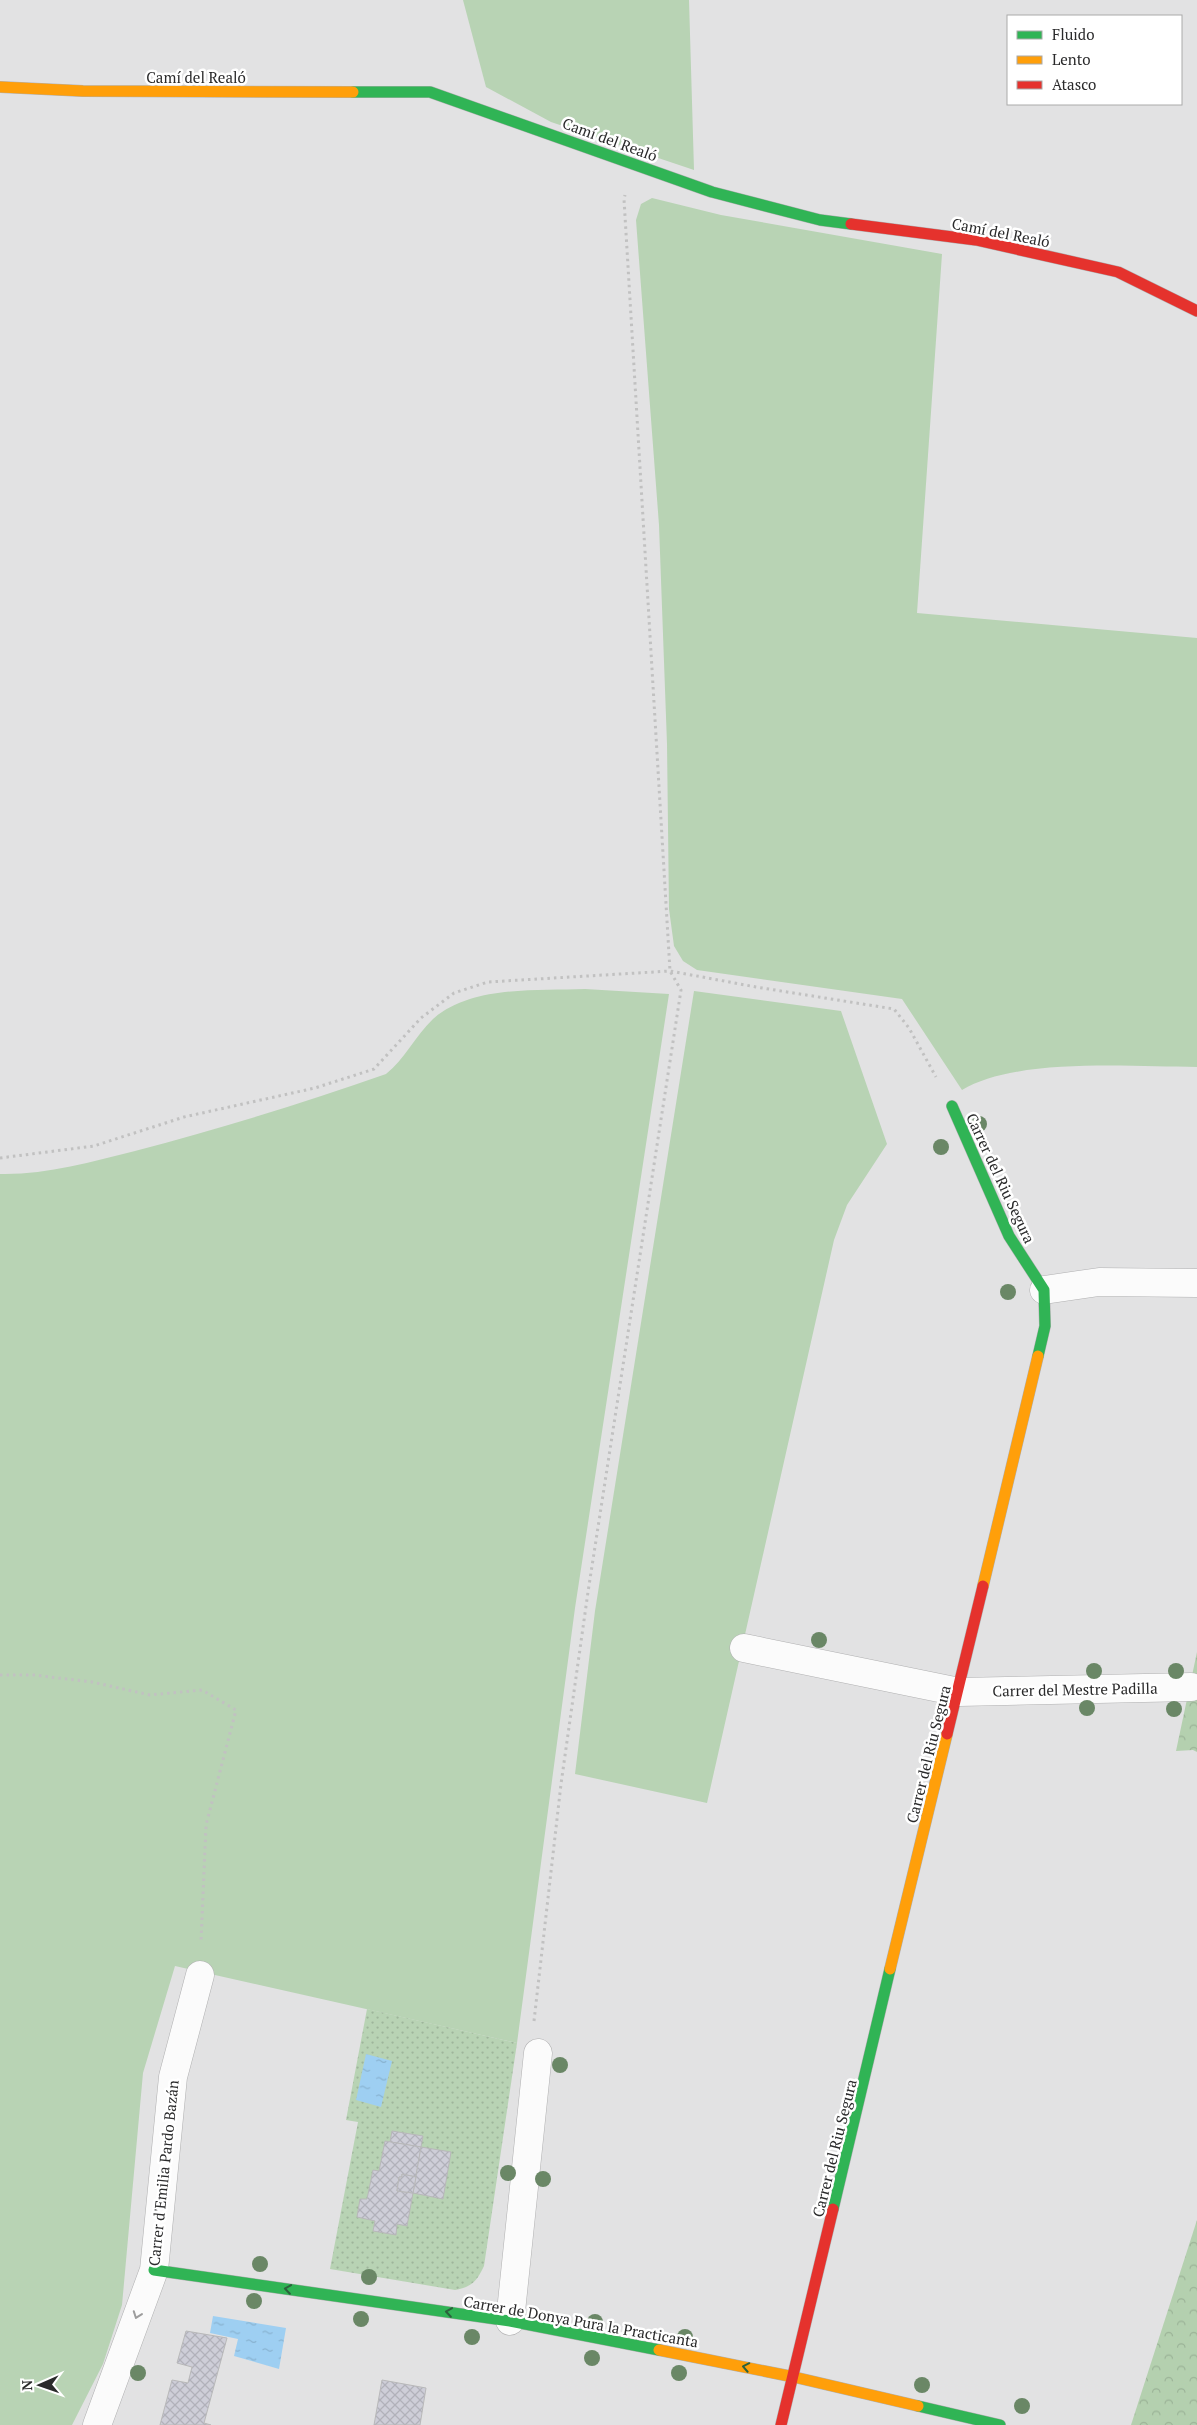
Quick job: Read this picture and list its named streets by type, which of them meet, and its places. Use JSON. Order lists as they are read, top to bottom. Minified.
{"streets":{"street":["Camí del Realó","Carrer del Riu Segura","Carrer del Mestre Padilla","Carrer d'Emilia Pardo Bazán","Carrer de Donya Pura la Practicanta"]},"crossings":[["Carrer del Riu Segura","Carrer del Mestre Padilla"],["Carrer del Riu Segura","Carrer de Donya Pura la Practicanta"],["Carrer d'Emilia Pardo Bazán","Carrer de Donya Pura la Practicanta"]],"one_way":["Carrer d'Emilia Pardo Bazán","Carrer de Donya Pura la Practicanta"],"legend":["Fluido","Lento","Atasco"],"north":"left"}
